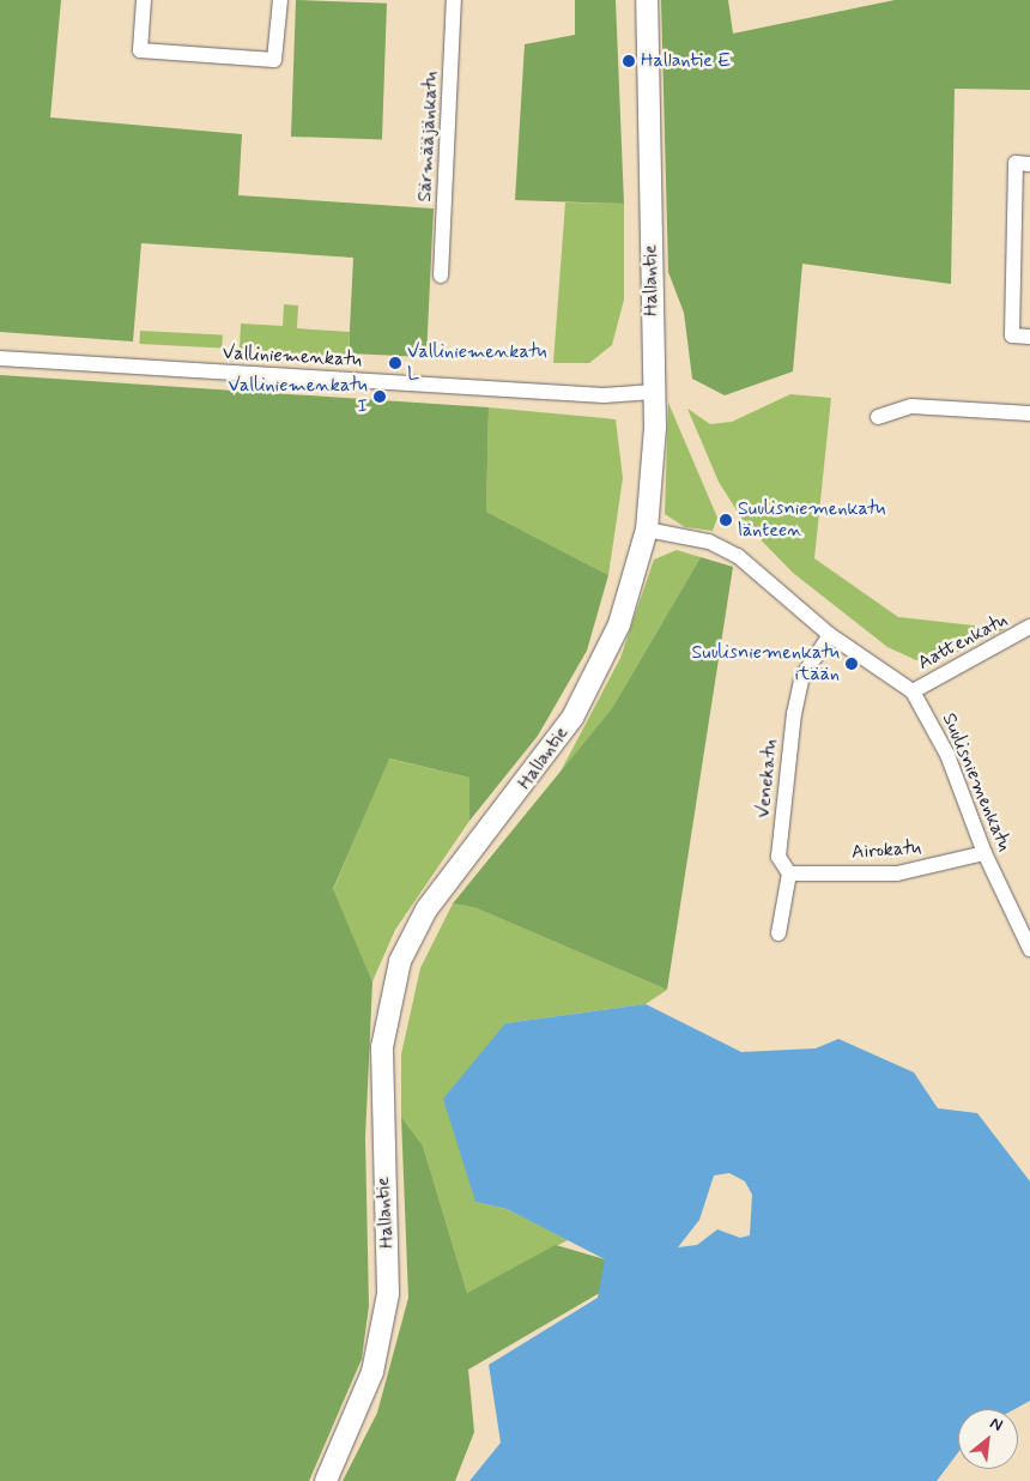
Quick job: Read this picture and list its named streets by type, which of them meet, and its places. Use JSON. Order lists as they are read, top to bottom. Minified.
{"streets":{"street":["Särmääjänkatu","Hallantie","Valliniemenkatu","Aattenkatu","Venekatu","Suulisniemenkatu","Airokatu"]},"crossings":[["Hallantie","Valliniemenkatu"],["Hallantie","Suulisniemenkatu"],["Aattenkatu","Suulisniemenkatu"],["Venekatu","Suulisniemenkatu"],["Venekatu","Airokatu"],["Suulisniemenkatu","Airokatu"]],"places":["Hallantie E","Valliniemenkatu L","Valliniemenkatu I","Suulisniemenkatu länteen","Suulisniemenkatu itään"],"north":"top right"}
